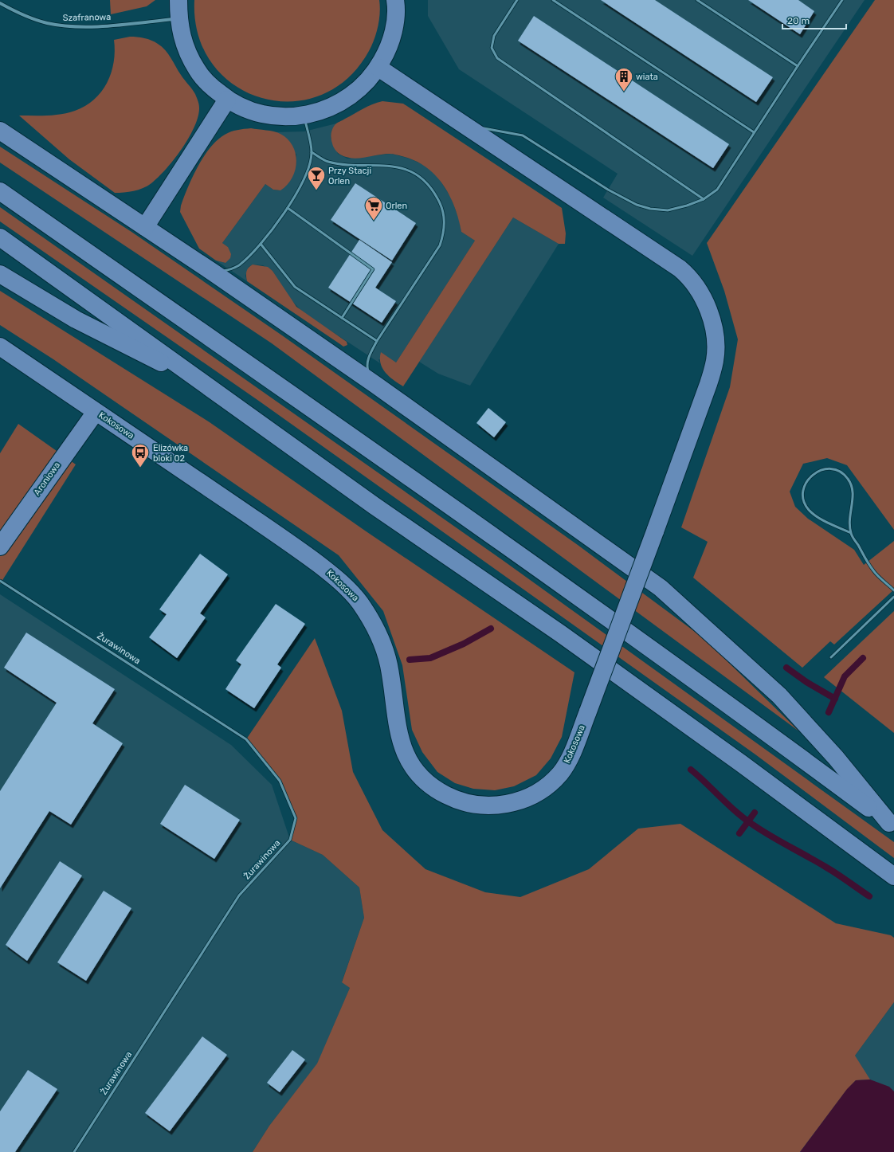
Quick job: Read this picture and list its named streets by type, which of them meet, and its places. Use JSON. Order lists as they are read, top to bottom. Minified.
{"streets":{"main road":["Kokosowa","Aroniowa"],"street":["Szafranowa"],"lane":["Żurawinowa"]},"crossings":[["Kokosowa","Aroniowa"]],"places":{"building":["wiata"],"bar":["Przy Stacji Orlen"],"supermarket":["Orlen"],"bus stop":["Elizówka bloki 02"]},"scale_bar":"20 m"}
